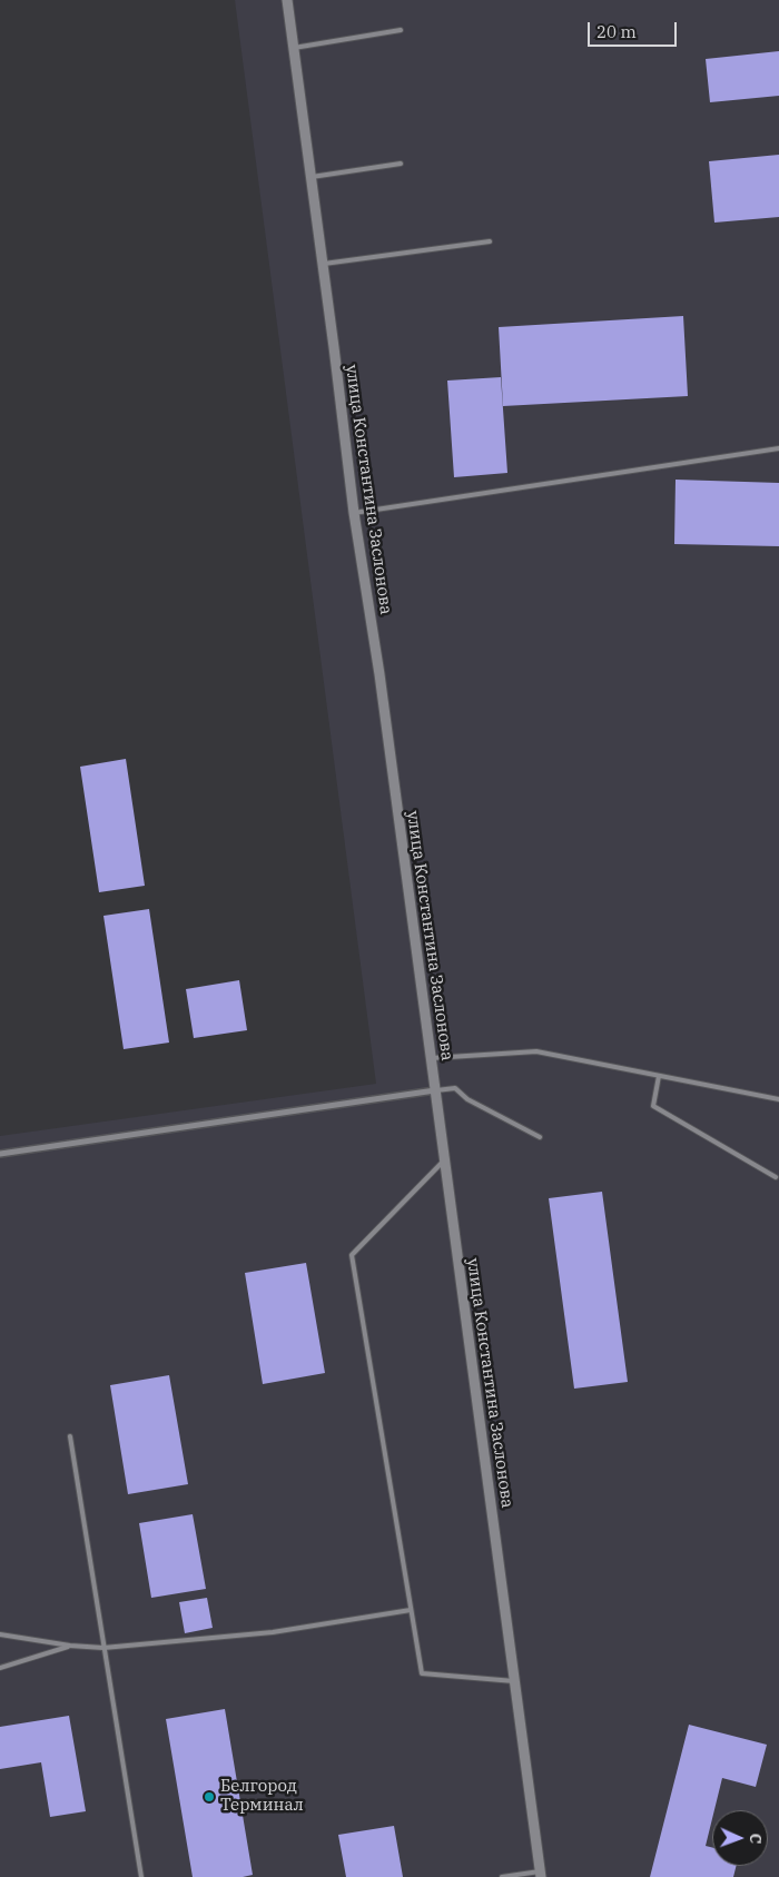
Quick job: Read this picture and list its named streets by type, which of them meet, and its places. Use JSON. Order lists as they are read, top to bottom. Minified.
{"streets":{"street":["улица Константина Заслонова"]},"places":["Белгород Терминал"],"scale_bar":"20 m","north":"right"}
